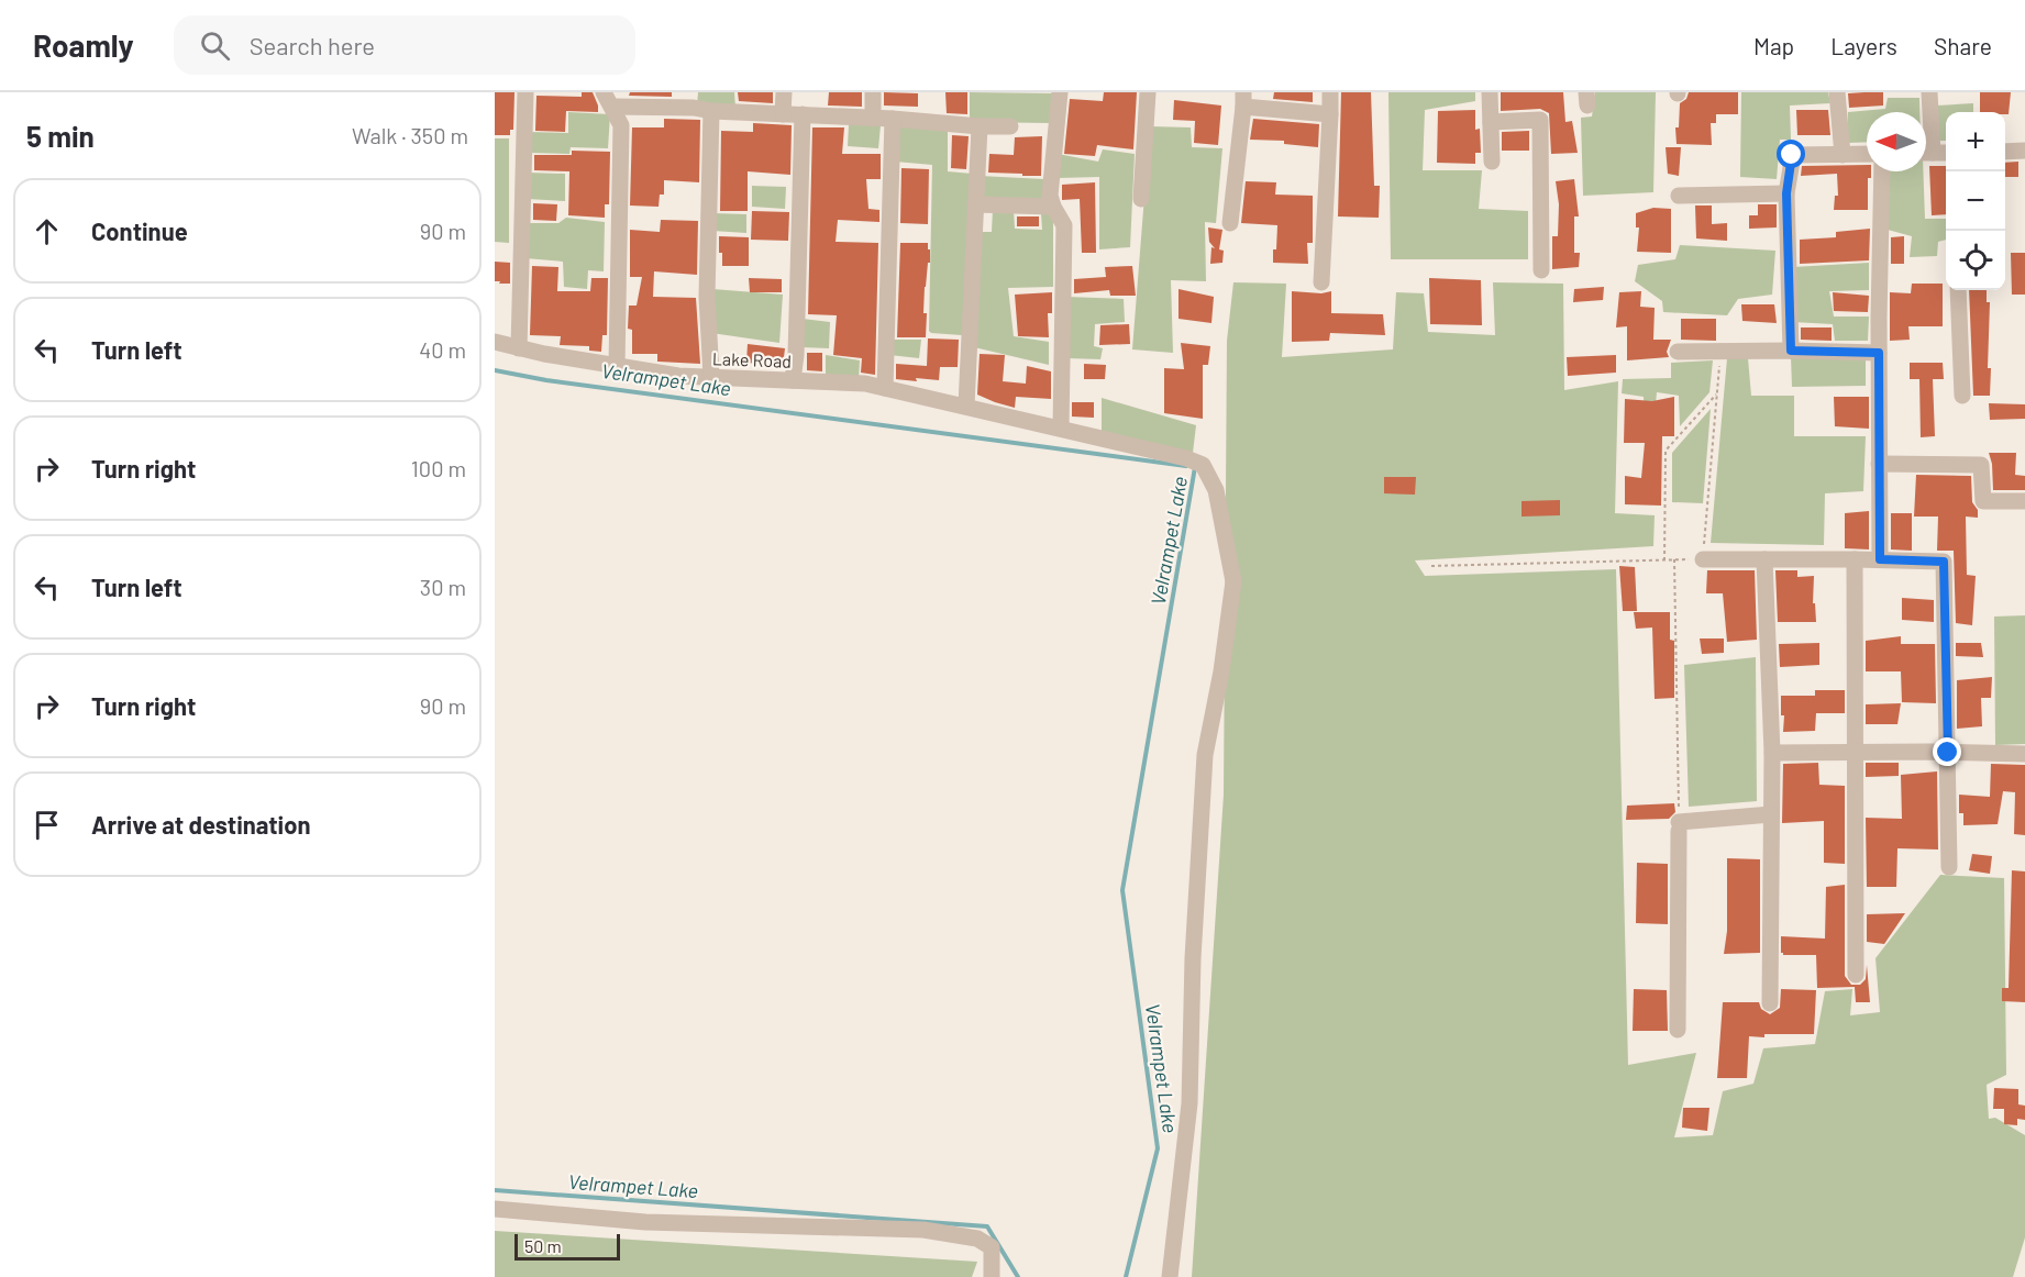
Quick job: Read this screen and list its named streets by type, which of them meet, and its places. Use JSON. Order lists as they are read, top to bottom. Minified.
{"streets":{"street":["Lake Road"]},"water":["Velrampet Lake"],"scale_bar":"50 m","north":"left","page":{"header":"Roamly","search":"Search here","nav":["Map","Layers","Share"],"heading":["5 min","Walk · 350 m"],"map_buttons":["+","−"],"list":[["Continue","90 m"],["Turn left","40 m"],["Turn right","100 m"],["Turn left","30 m"],["Turn right","90 m"],"Arrive at destination"],"scale":"50 m"}}
